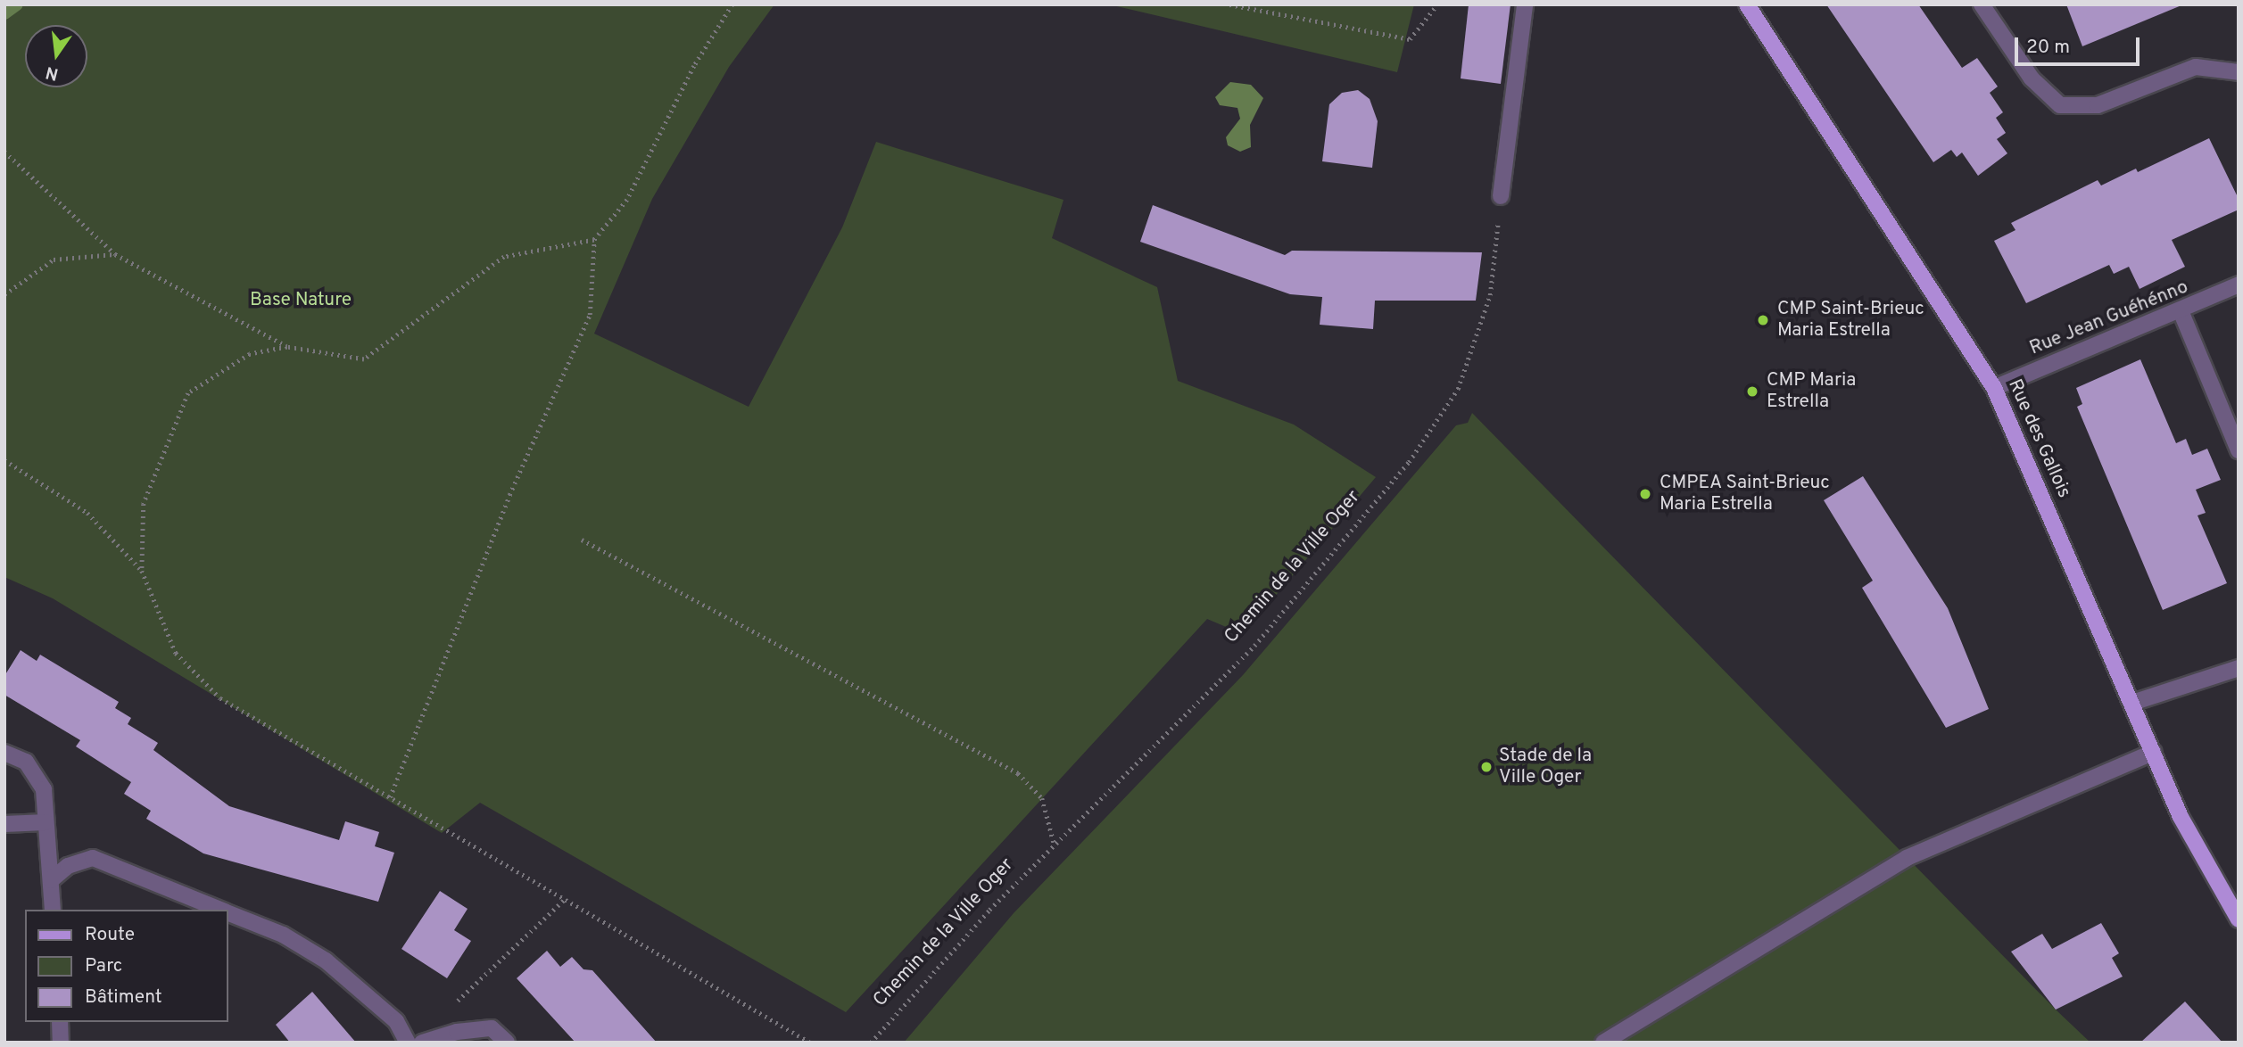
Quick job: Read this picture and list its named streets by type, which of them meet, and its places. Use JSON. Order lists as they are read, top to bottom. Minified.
{"streets":{"main road":["Rue des Gallois"],"street":["Rue Jean Guéhénno"],"path":["Chemin de la Ville Oger"]},"crossings":[["Rue Jean Guéhénno","Rue des Gallois"]],"parks":["Base Nature"],"places":["CMP Saint-Brieuc Maria Estrella","CMP Maria Estrella","CMPEA Saint-Brieuc Maria Estrella","Stade de la Ville Oger"],"legend":["Route","Parc","Bâtiment"],"scale_bar":"20 m","north":"bottom"}
